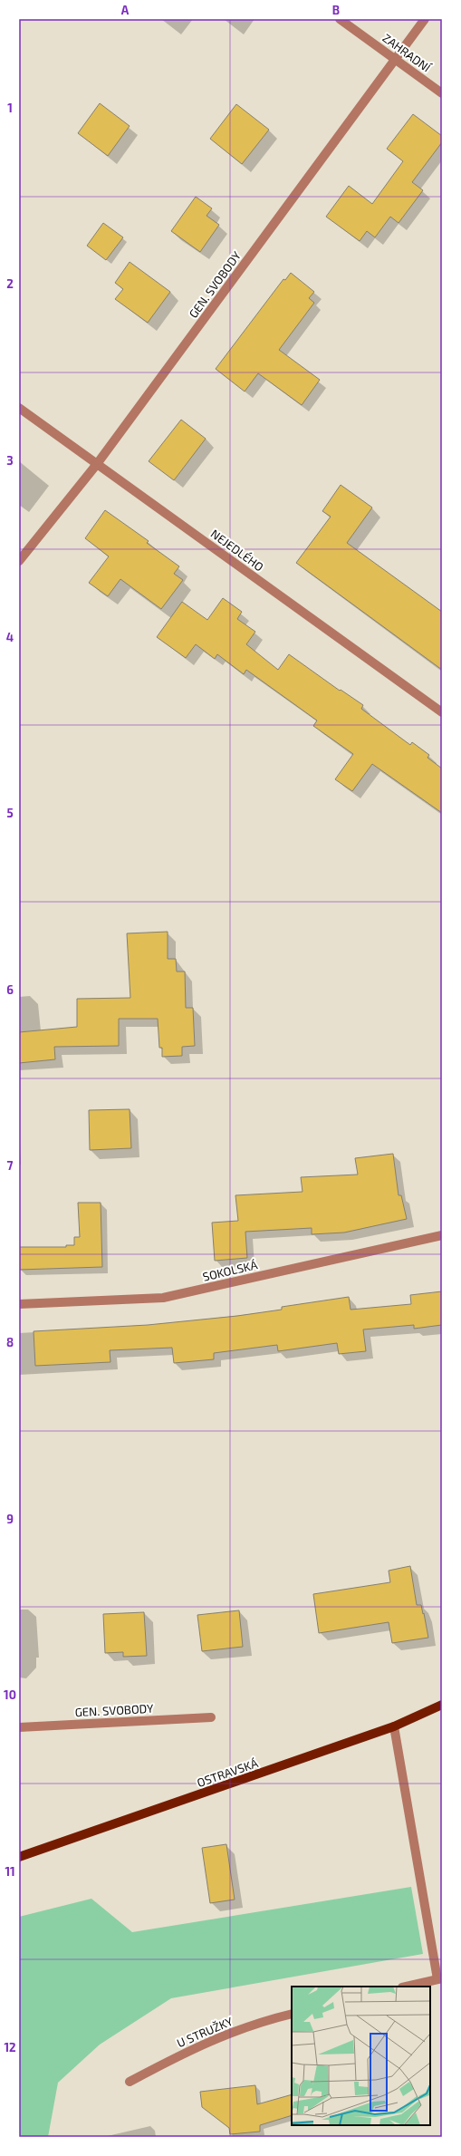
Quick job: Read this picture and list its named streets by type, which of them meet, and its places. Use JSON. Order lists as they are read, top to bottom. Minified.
{"streets":{"main road":["OSTRAVSKÁ"],"street":["ZAHRADNÍ","GEN. SVOBODY","NEJEDLÉHO","SOKOLSKÁ","U STRUŽKY"]},"crossings":[["ZAHRADNÍ","GEN. SVOBODY"],["GEN. SVOBODY","NEJEDLÉHO"]],"grid":{"columns":["A","B"],"rows":["1","2","3","4","5","6","7","8","9","10","11","12"]}}
